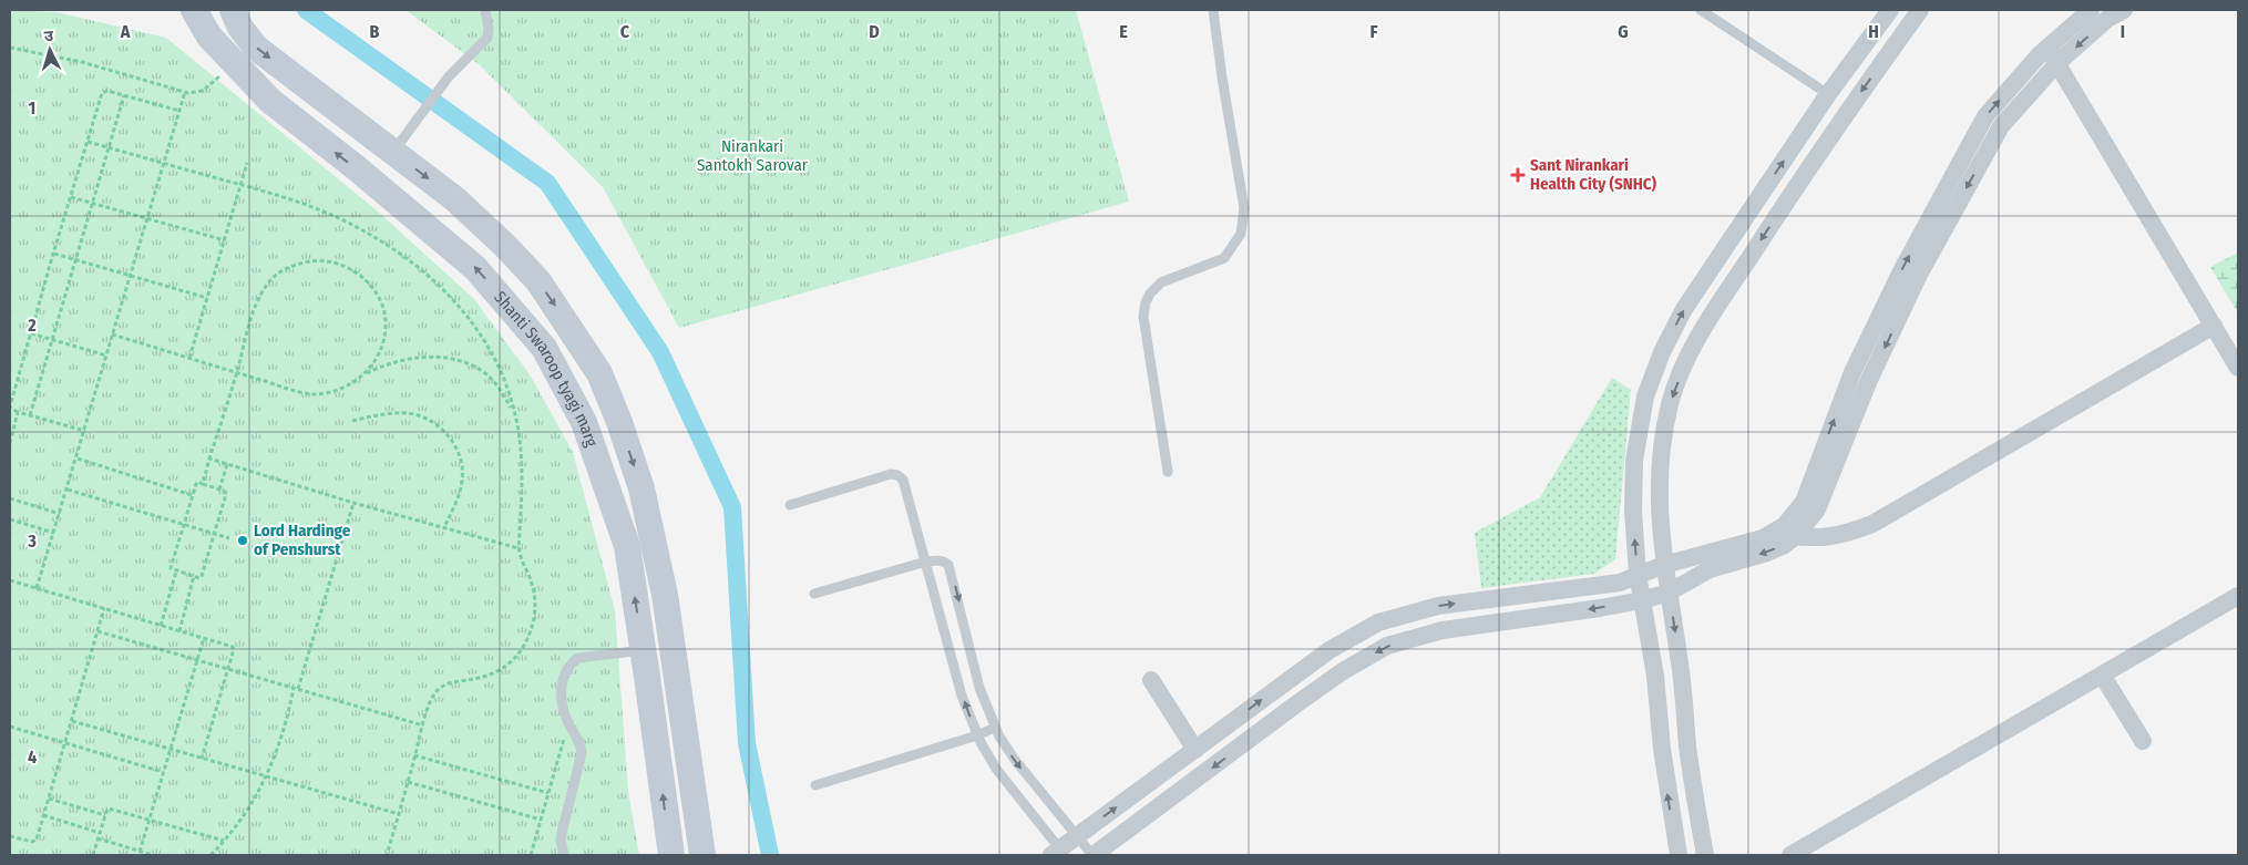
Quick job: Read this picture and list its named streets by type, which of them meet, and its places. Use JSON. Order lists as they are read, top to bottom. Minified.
{"streets":{"main road":["Shanti Swaroop tyagi marg"]},"parks":["Nirankari Santokh Sarovar"],"places":{"health":["Sant Nirankari Health City (SNHC)"],"other":["Lord Hardinge of Penshurst"]},"north":"top","grid":{"columns":["A","B","C","D","E","F","G","H","I"],"rows":["1","2","3","4"]}}
